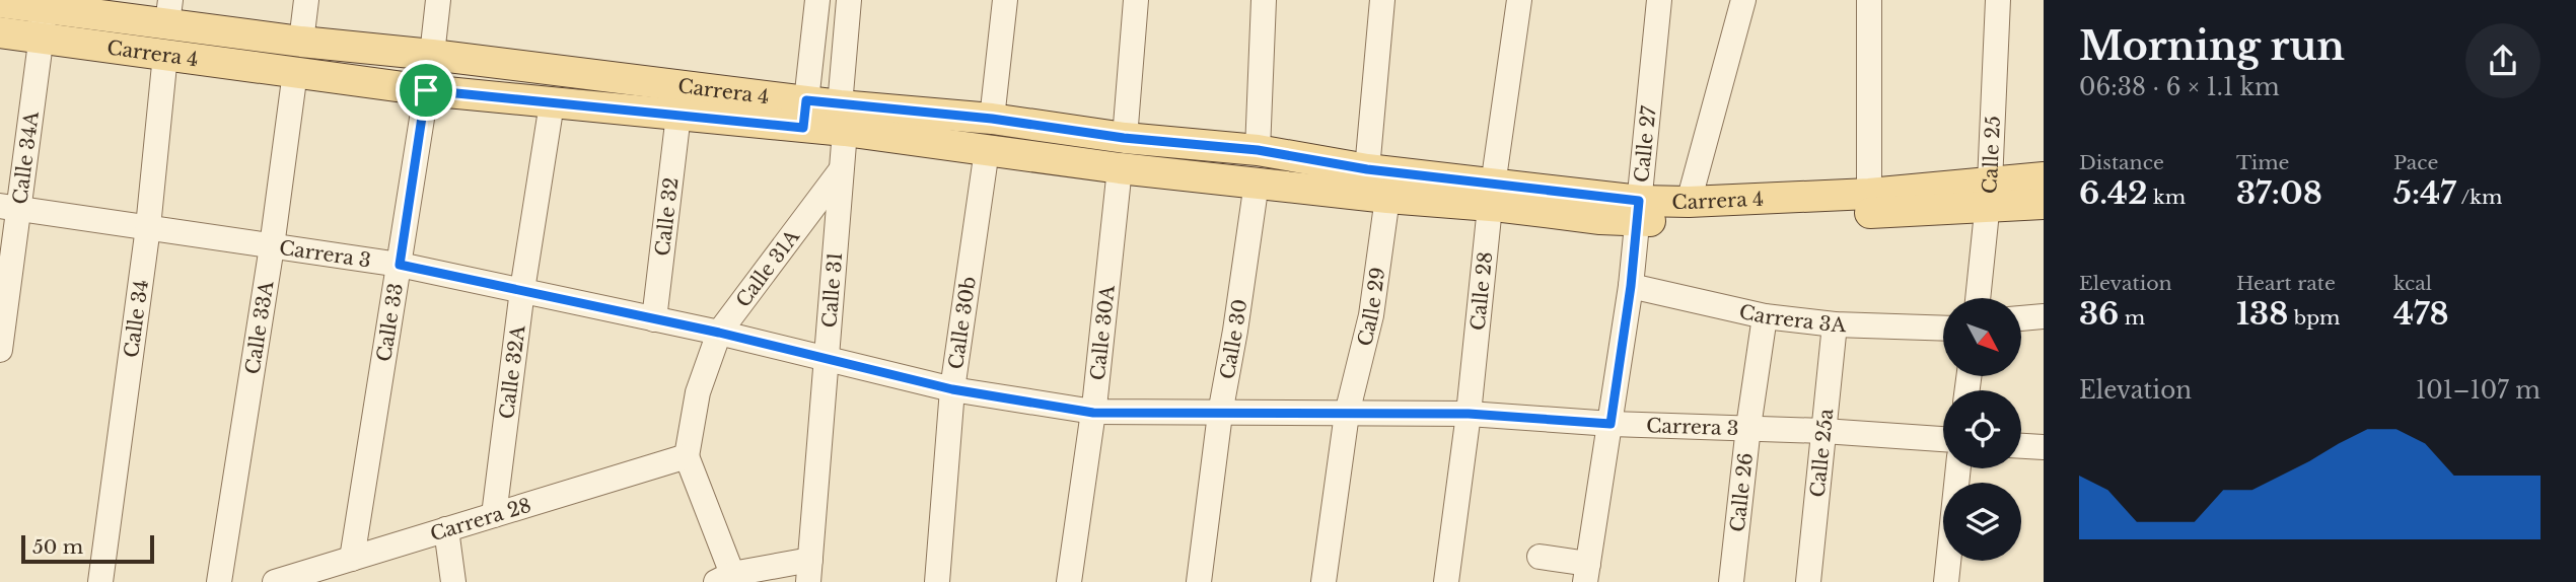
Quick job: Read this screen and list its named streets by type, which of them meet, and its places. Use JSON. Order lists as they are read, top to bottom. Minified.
{"streets":{"main road":["Carrera 4"],"street":["Calle 27","Calle 25","Calle 34A","Calle 32","Carrera 3","Calle 31A","Calle 31","Calle 28","Calle 29","Carrera 3A","Calle 34","Calle 33","Calle 30b","Calle 33A","Calle 30A","Calle 30","Calle 32A","Calle 25a","Calle 26","Carrera 28"]},"crossings":[["Carrera 4","Calle 27"],["Carrera 4","Calle 25"],["Carrera 4","Calle 34A"],["Carrera 4","Calle 32"],["Carrera 4","Calle 31"],["Carrera 4","Calle 28"],["Carrera 4","Calle 29"],["Carrera 4","Calle 34"],["Carrera 4","Calle 33"],["Carrera 4","Calle 30b"],["Carrera 4","Calle 33A"],["Carrera 4","Calle 30A"],["Carrera 4","Calle 30"],["Carrera 4","Calle 32A"],["Calle 27","Carrera 3"],["Calle 27","Carrera 3A"],["Calle 34A","Carrera 3"],["Calle 32","Carrera 3"],["Carrera 3","Calle 31A"],["Carrera 3","Calle 31"],["Carrera 3","Calle 28"],["Carrera 3","Calle 29"],["Carrera 3","Calle 34"],["Carrera 3","Calle 33"],["Carrera 3","Calle 30b"],["Carrera 3","Calle 33A"],["Carrera 3","Calle 30A"],["Carrera 3","Calle 30"],["Carrera 3","Calle 32A"],["Carrera 3","Calle 25a"],["Carrera 3","Calle 26"],["Calle 31A","Calle 31"],["Calle 31A","Carrera 28"],["Carrera 3A","Calle 25a"],["Carrera 3A","Calle 26"],["Calle 33","Carrera 28"],["Calle 32A","Carrera 28"]],"scale_bar":"50 m","north":"bottom right","page":{"heading":["Morning run","06:38 · 6 × 1.1 km"],"stats":[["Distance","6.42 km"],["Time","37:08"],["Pace","5:47 /km"],["Elevation","36 m"],["Heart rate","138 bpm"],["kcal","478"]],"chart":["Elevation","101–107 m"],"scale":"50 m"}}
